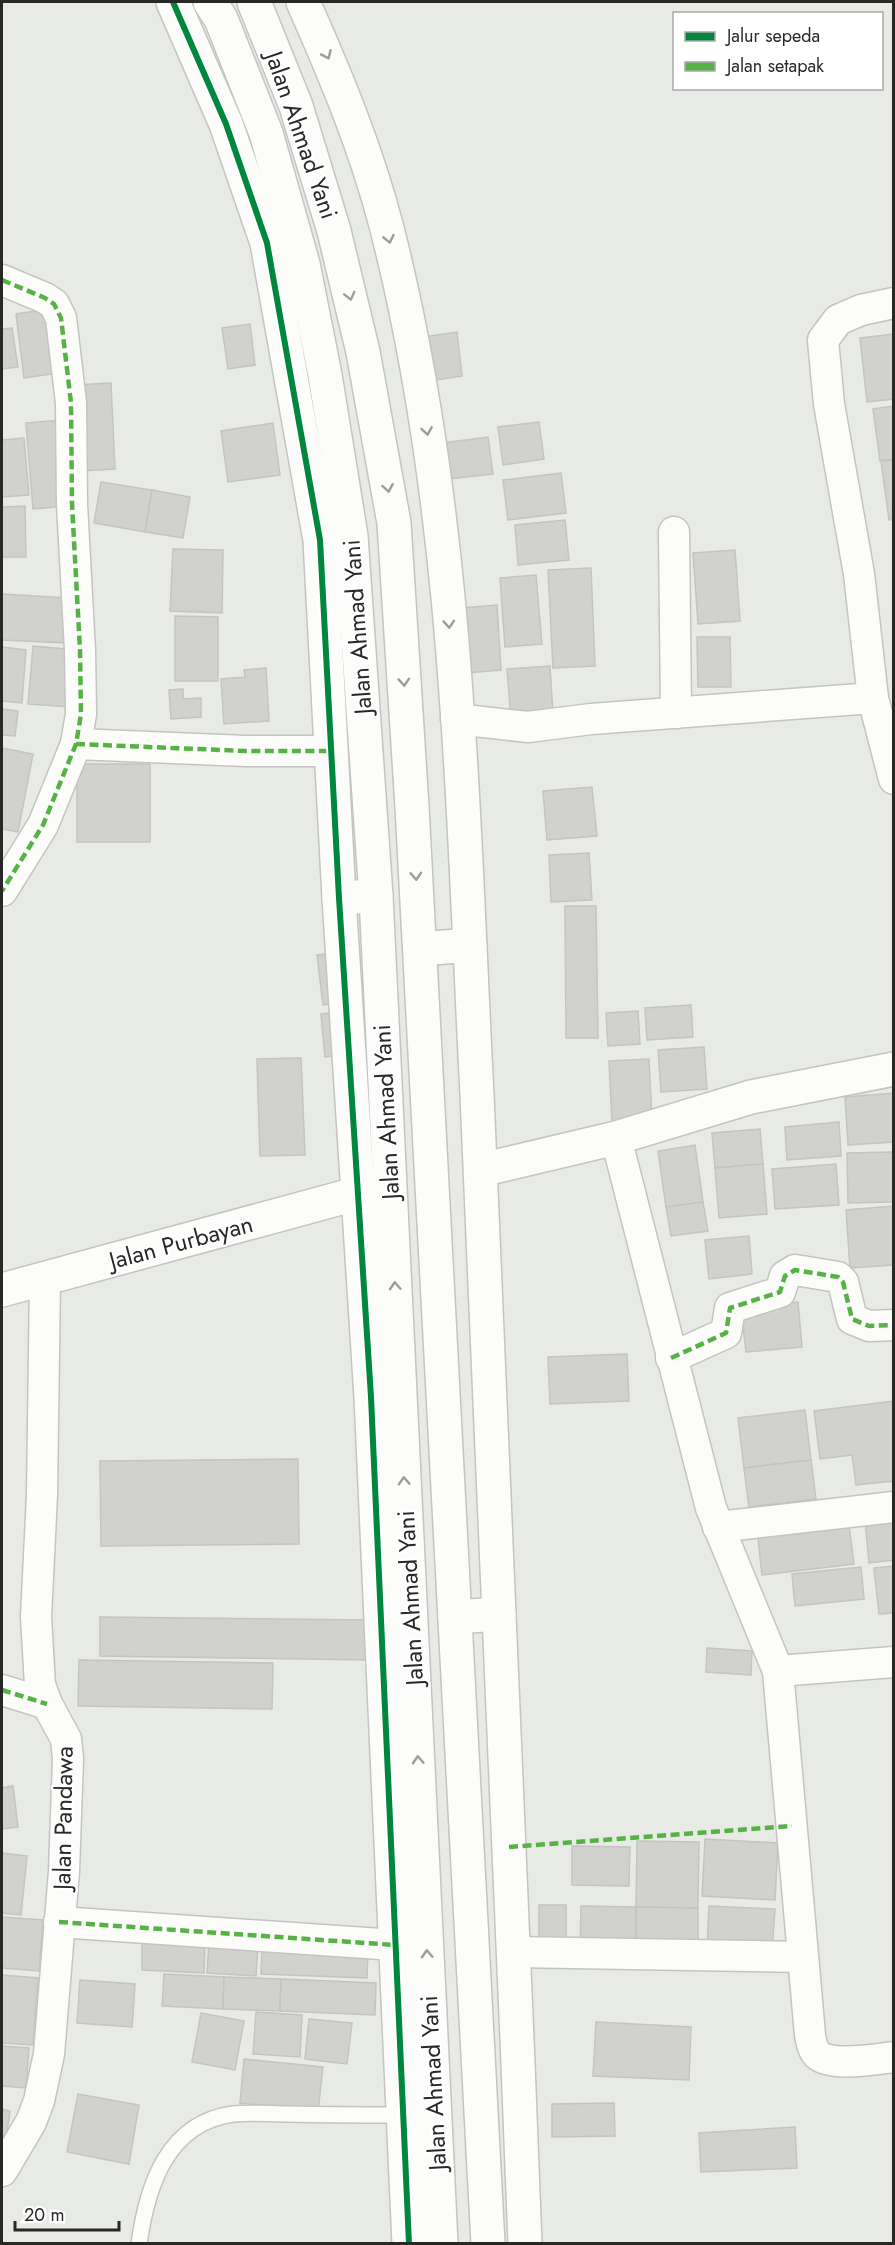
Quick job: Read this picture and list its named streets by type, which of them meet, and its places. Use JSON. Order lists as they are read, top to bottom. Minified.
{"streets":{"main road":["Jalan Ahmad Yani","Jalan Purbayan"],"street":["Jalan Pandawa"]},"crossings":[["Jalan Purbayan","Jalan Pandawa"]],"legend":["Jalur sepeda","Jalan setapak"],"scale_bar":"20 m"}
